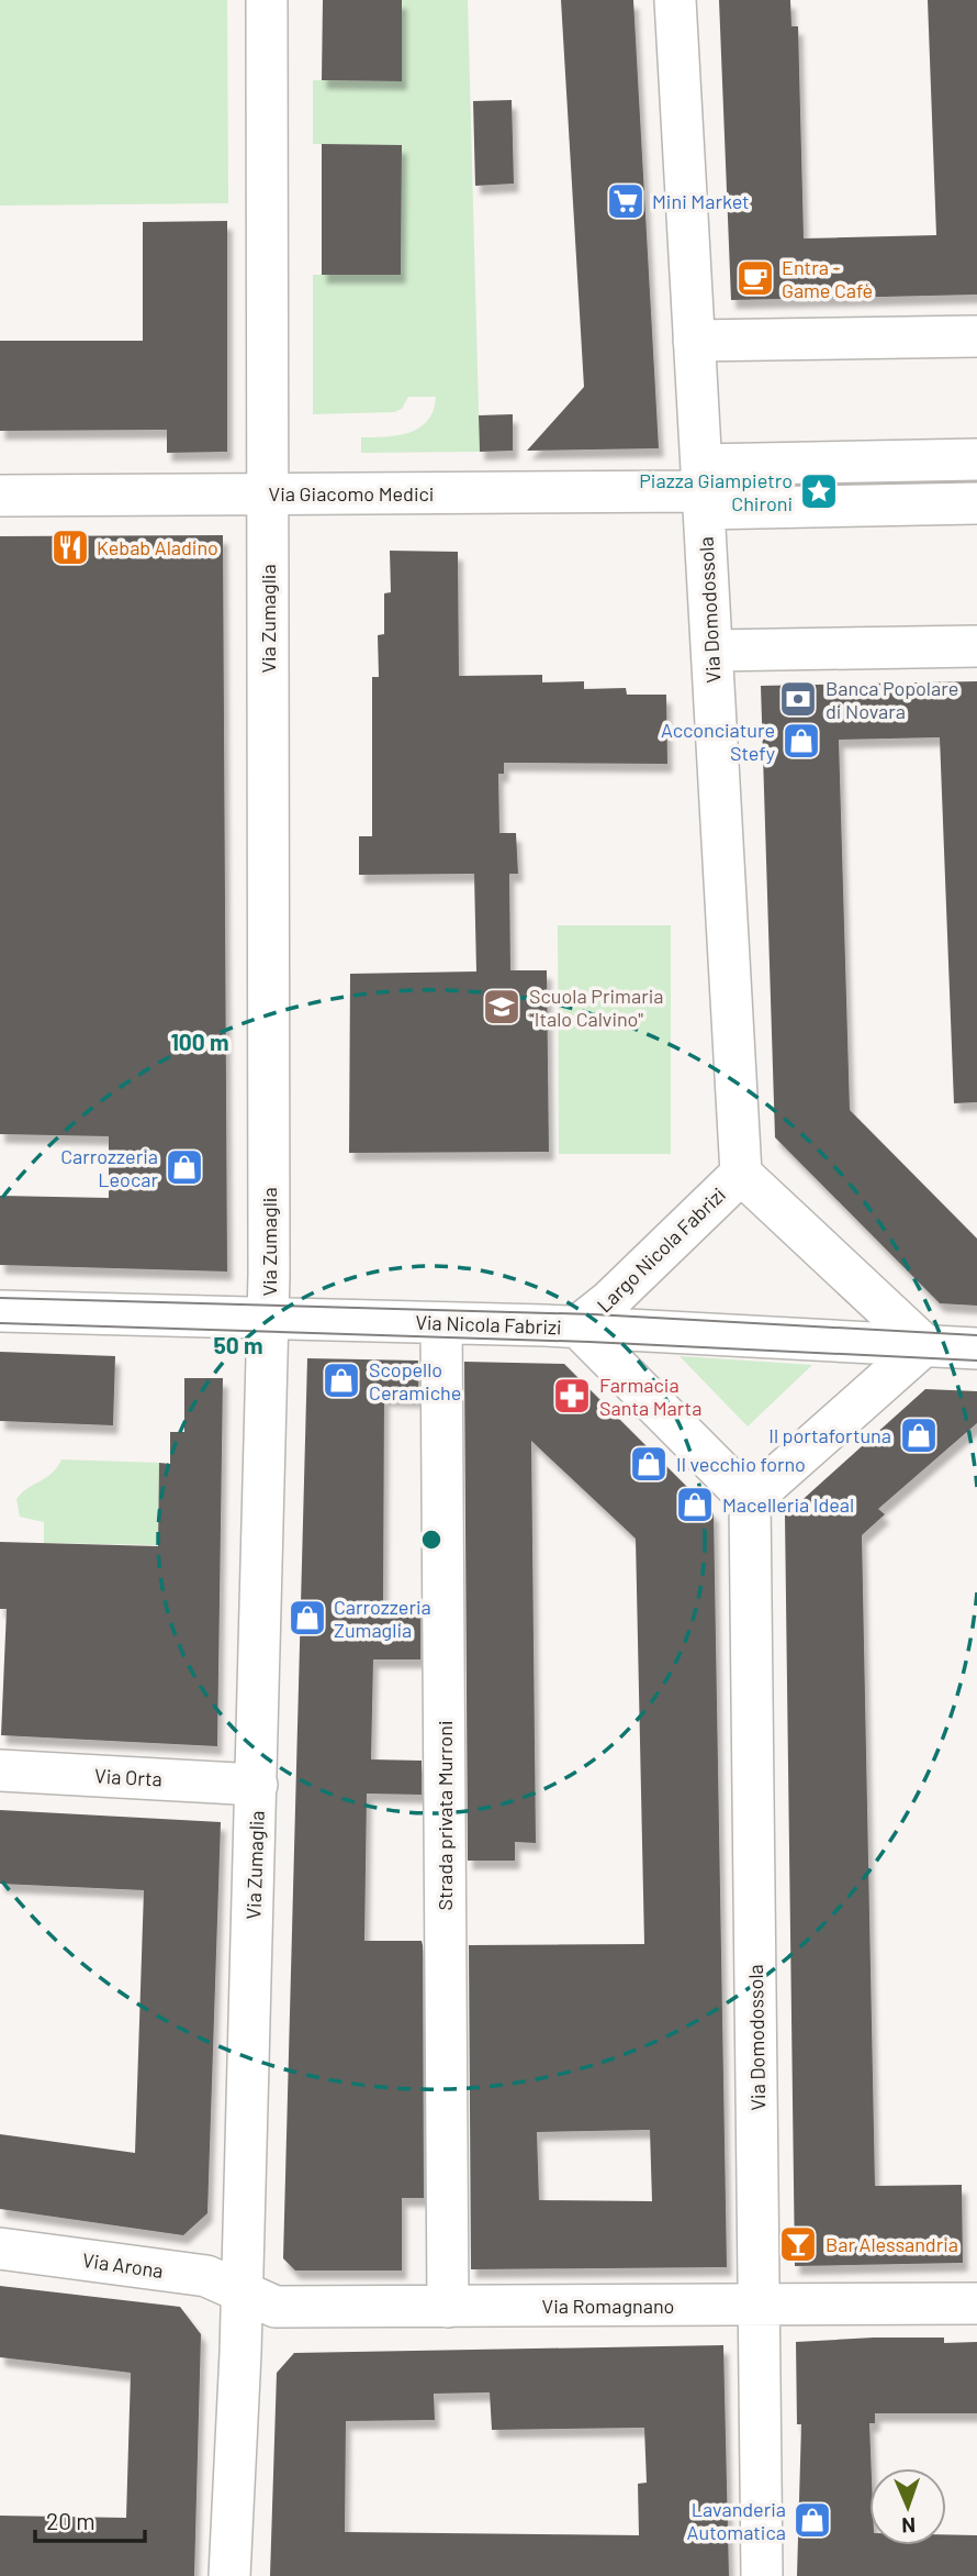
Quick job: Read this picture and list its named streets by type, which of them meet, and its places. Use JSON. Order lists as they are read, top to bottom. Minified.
{"streets":{"street":["Via Giacomo Medici","Via Domodossola","Via Zumaglia","Largo Nicola Fabrizi","Via Nicola Fabrizi","Via Orta","Strada privata Murroni","Via Arona","Via Romagnano"]},"crossings":[["Via Giacomo Medici","Via Domodossola"],["Via Giacomo Medici","Via Zumaglia"],["Via Domodossola","Largo Nicola Fabrizi"],["Via Domodossola","Via Romagnano"],["Via Zumaglia","Via Nicola Fabrizi"],["Via Zumaglia","Via Orta"],["Via Zumaglia","Via Arona"],["Via Zumaglia","Via Romagnano"],["Largo Nicola Fabrizi","Via Nicola Fabrizi"],["Via Nicola Fabrizi","Strada privata Murroni"],["Strada privata Murroni","Via Romagnano"],["Via Arona","Via Romagnano"]],"places":{"supermarket":["Mini Market"],"cafe":["Entra - Game Cafè"],"place":["Piazza Giampietro Chironi"],"restaurant":["Kebab Aladino"],"bank":["Banca Popolare di Novara"],"shop":["Acconciature Stefy","Carrozzeria Leocar","Scopello Ceramiche","Il portafortuna","Il vecchio forno","Macelleria Ideal","Carrozzeria Zumaglia","Lavanderia Automatica"],"school or university":["Scuola Primaria \"Italo Calvino\""],"pharmacy":["Farmacia Santa Marta"],"bar":["Bar Alessandria"]},"scale_bar":"20 m","north":"bottom","rings":["100 m","50 m"]}
